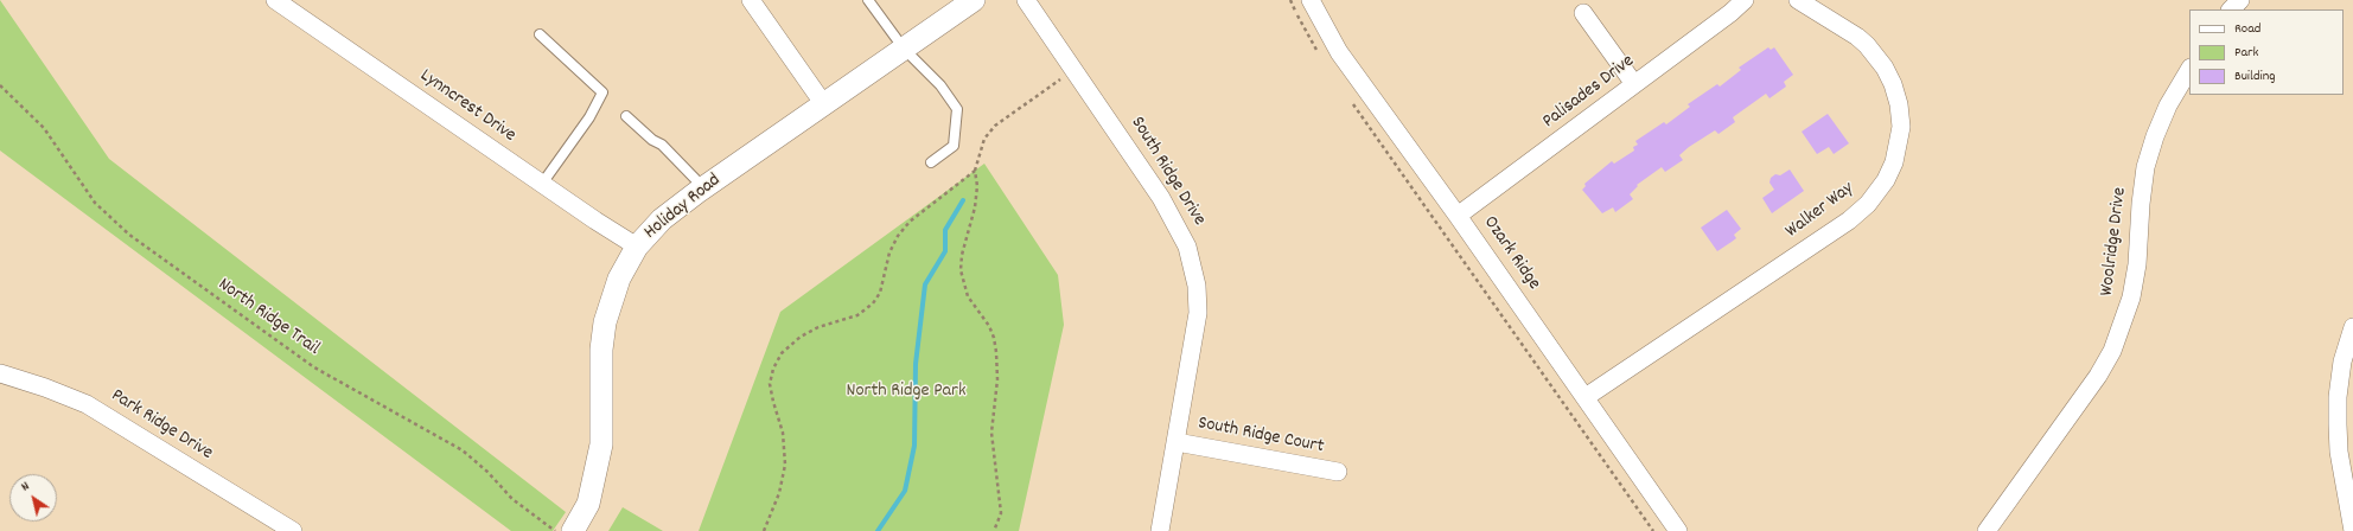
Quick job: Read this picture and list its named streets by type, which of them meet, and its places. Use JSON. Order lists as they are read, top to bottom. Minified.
{"streets":{"street":["Palisades Drive","Lynncrest Drive","South Ridge Drive","Holiday Road","Walker Way","Woolridge Drive","Ozark Ridge","Park Ridge Drive","South Ridge Court"],"path":["North Ridge Trail"]},"crossings":[["Palisades Drive","Ozark Ridge"],["Lynncrest Drive","Holiday Road"],["South Ridge Drive","South Ridge Court"],["Walker Way","Ozark Ridge"]],"parks":["North Ridge Park"],"legend":["Road","Park","Building"],"north":"top left"}
